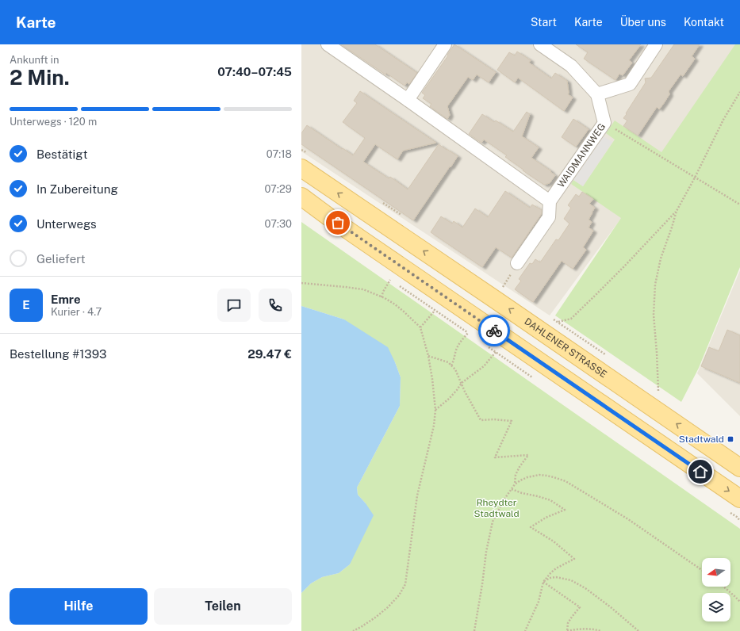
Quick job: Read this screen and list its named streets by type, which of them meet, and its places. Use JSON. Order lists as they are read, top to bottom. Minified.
{"streets":{"main road":["DAHLENER STRASSE"],"street":["WAIDMANNWEG"]},"parks":["Rheydter Stadtwald"],"places":{"transit":["Stadtwald"]},"north":"left","page":{"header":"Karte","nav":["Start","Karte","Über uns","Kontakt"],"heading":["2 Min.","Ankunft in","07:40–07:45"],"panel":["Emre","Kurier · 4.7","Bestellung #1393","29.47 €"],"bar":"Unterwegs · 120 m","list":[["Bestätigt","07:18"],["In Zubereitung","07:29"],["Unterwegs","07:30"],"Geliefert"],"round":"E","buttons":["Hilfe","Teilen"]}}
